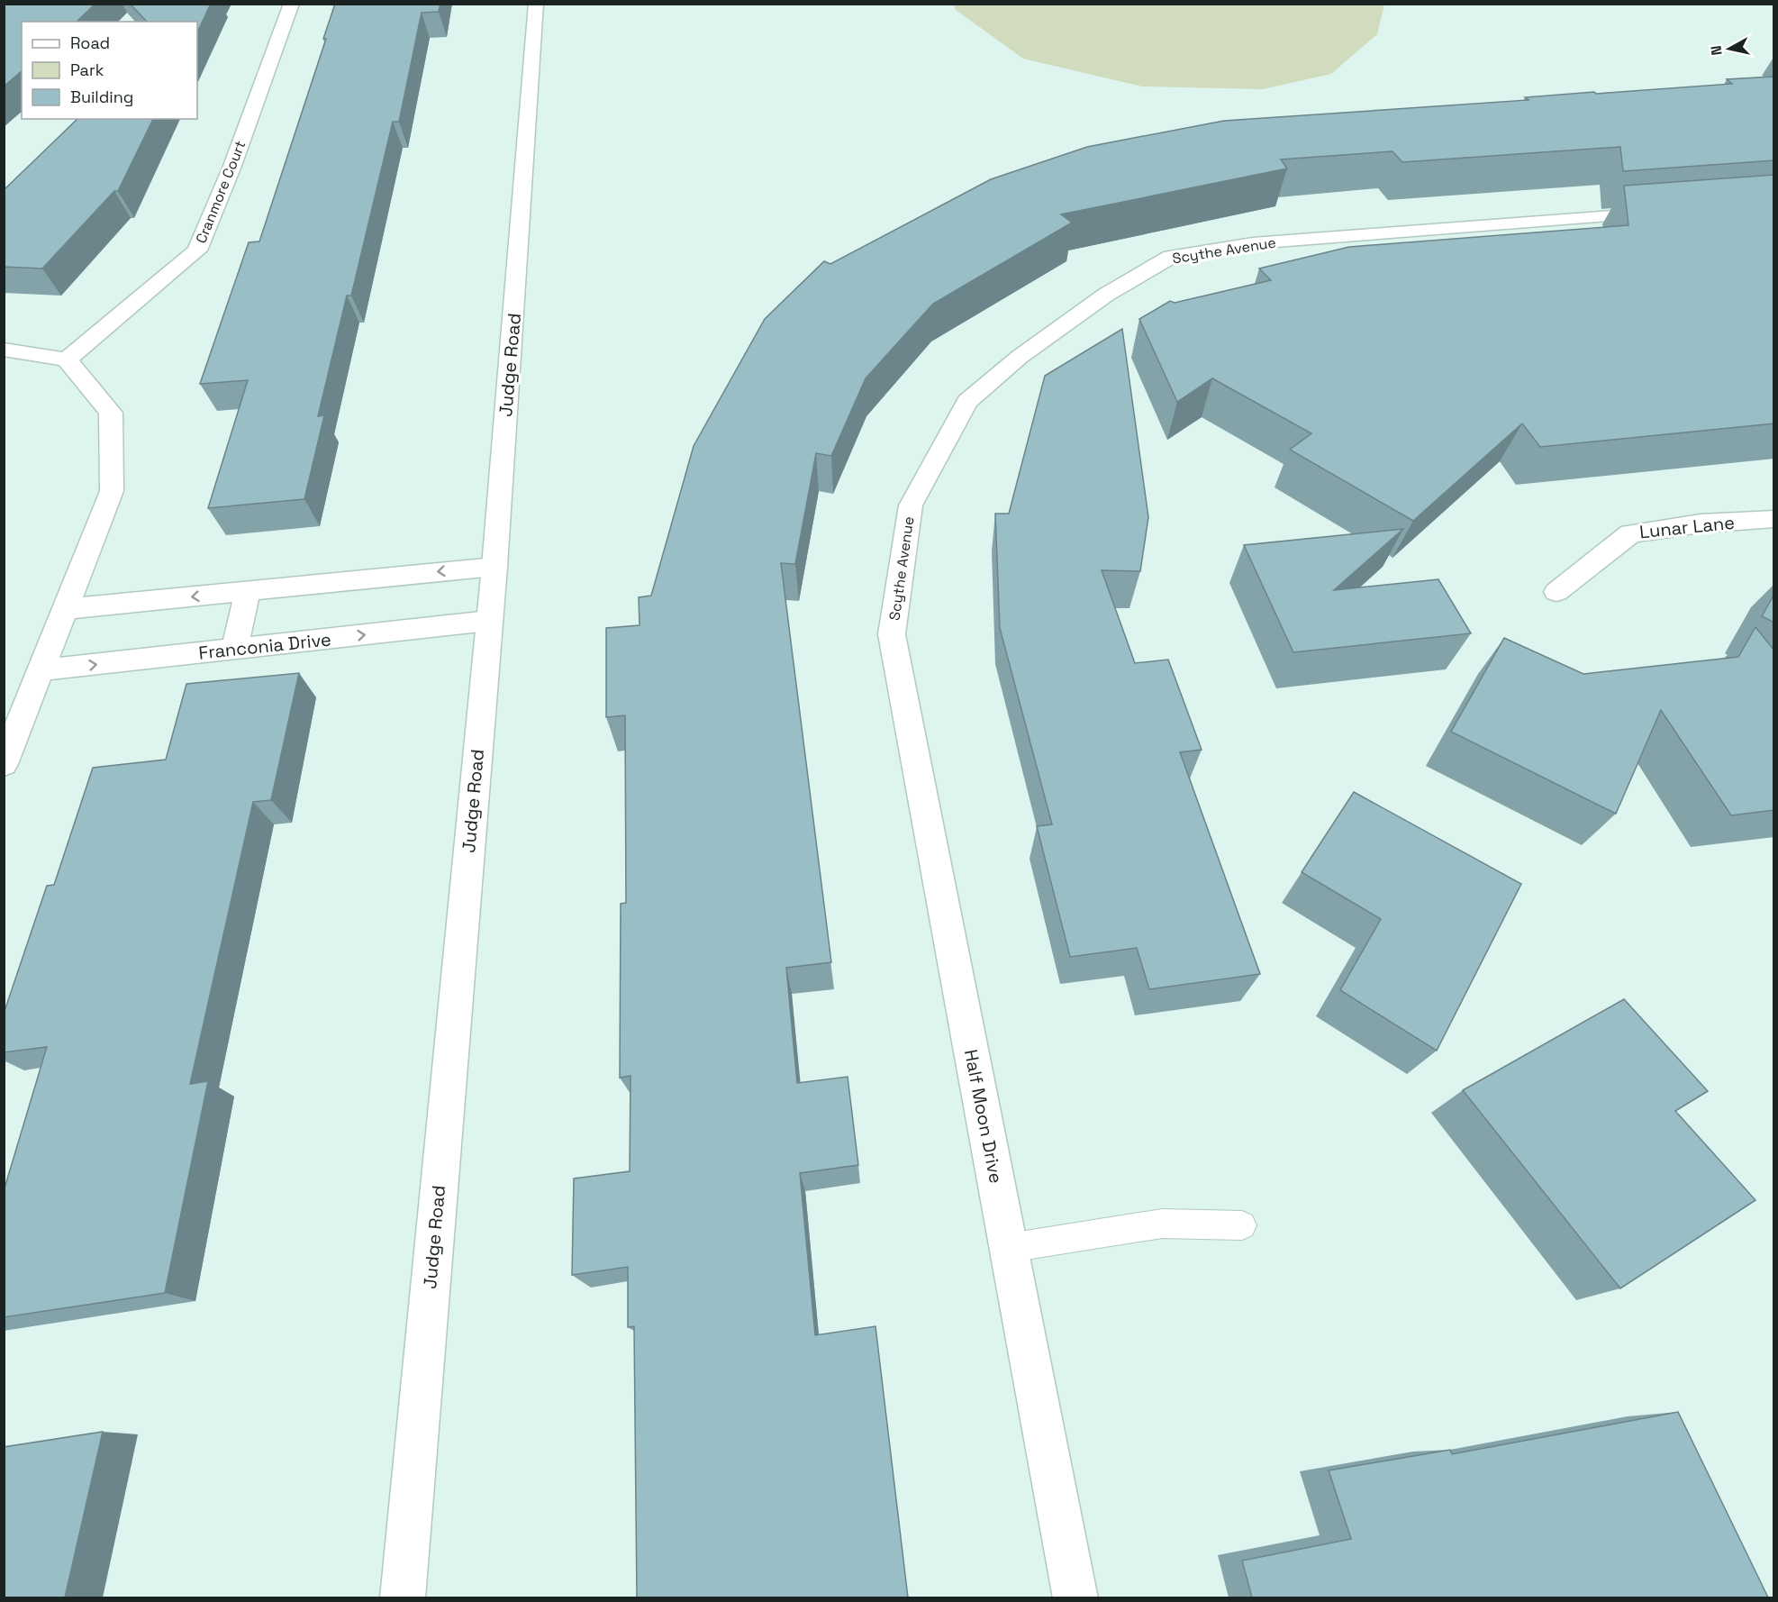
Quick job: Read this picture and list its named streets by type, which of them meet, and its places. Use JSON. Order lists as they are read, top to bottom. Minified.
{"streets":{"street":["Cranmore Court","Scythe Avenue","Judge Road","Lunar Lane","Franconia Drive","Half Moon Drive"]},"crossings":[["Scythe Avenue","Half Moon Drive"],["Judge Road","Franconia Drive"]],"legend":["Road","Park","Building"],"north":"left"}
